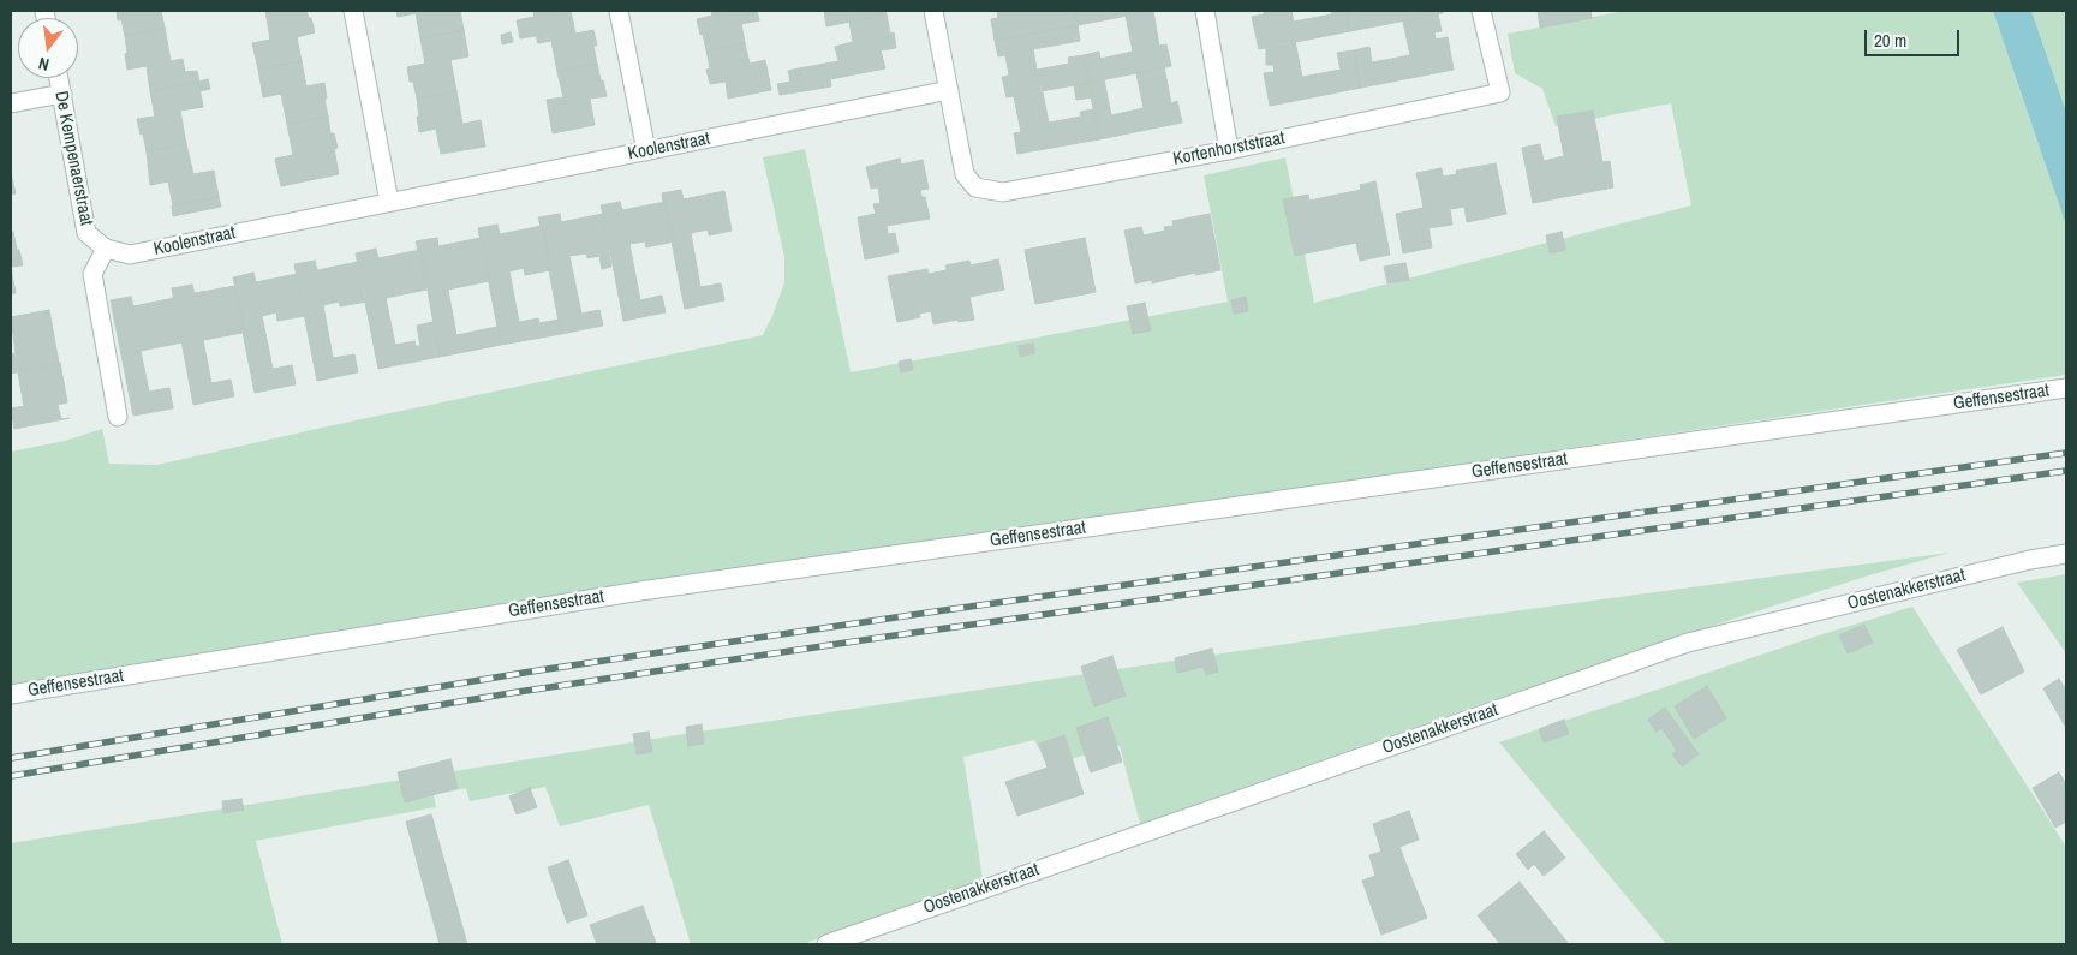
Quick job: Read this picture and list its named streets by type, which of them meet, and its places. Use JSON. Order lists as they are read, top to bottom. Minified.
{"streets":{"street":["Koolenstraat","Kortenhorststraat","De Kempenaerstraat","Geffensestraat","Oostenakkerstraat"]},"crossings":[["Koolenstraat","Kortenhorststraat"],["Koolenstraat","De Kempenaerstraat"]],"scale_bar":"20 m","north":"bottom"}
